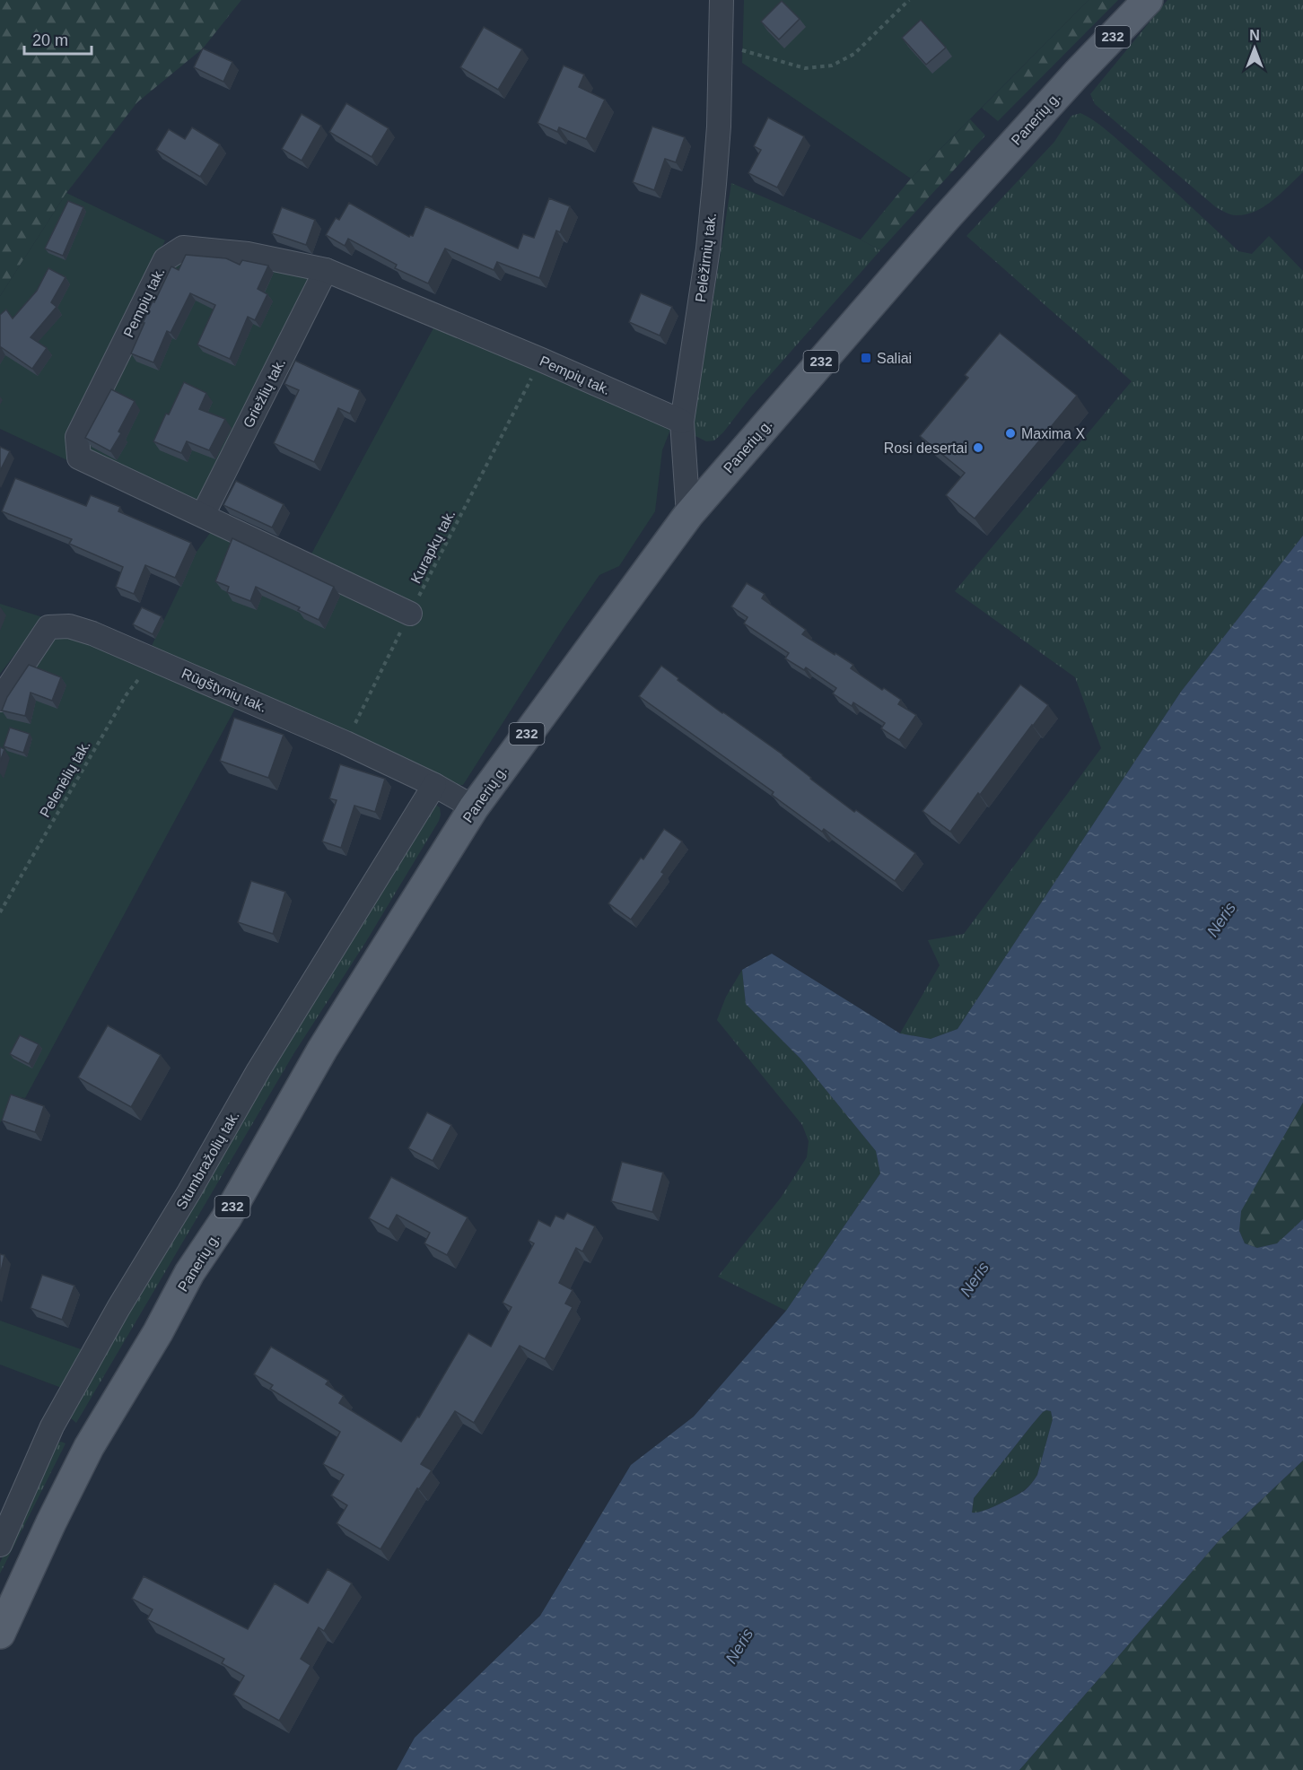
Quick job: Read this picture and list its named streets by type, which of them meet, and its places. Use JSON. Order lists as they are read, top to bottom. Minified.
{"streets":{"main road":["232","Panerių g."],"street":["Pelėžirnių tak.","Pempių tak.","Griežlių tak.","Rūgštynių tak.","Stumbražolių tak."],"path":["Kurapkų tak.","Pelenėlių tak."]},"crossings":[["Panerių g.","Pelėžirnių tak."],["Panerių g.","Rūgštynių tak."],["Pelėžirnių tak.","Pempių tak."],["Pempių tak.","Griežlių tak."],["Pempių tak.","Kurapkų tak."],["Kurapkų tak.","Rūgštynių tak."],["Rūgštynių tak.","Pelenėlių tak."],["Rūgštynių tak.","Stumbražolių tak."]],"water":["Neris"],"places":{"transit":["Saliai"],"other":["Maxima X","Rosi desertai"]},"scale_bar":"20 m","north":"top"}
